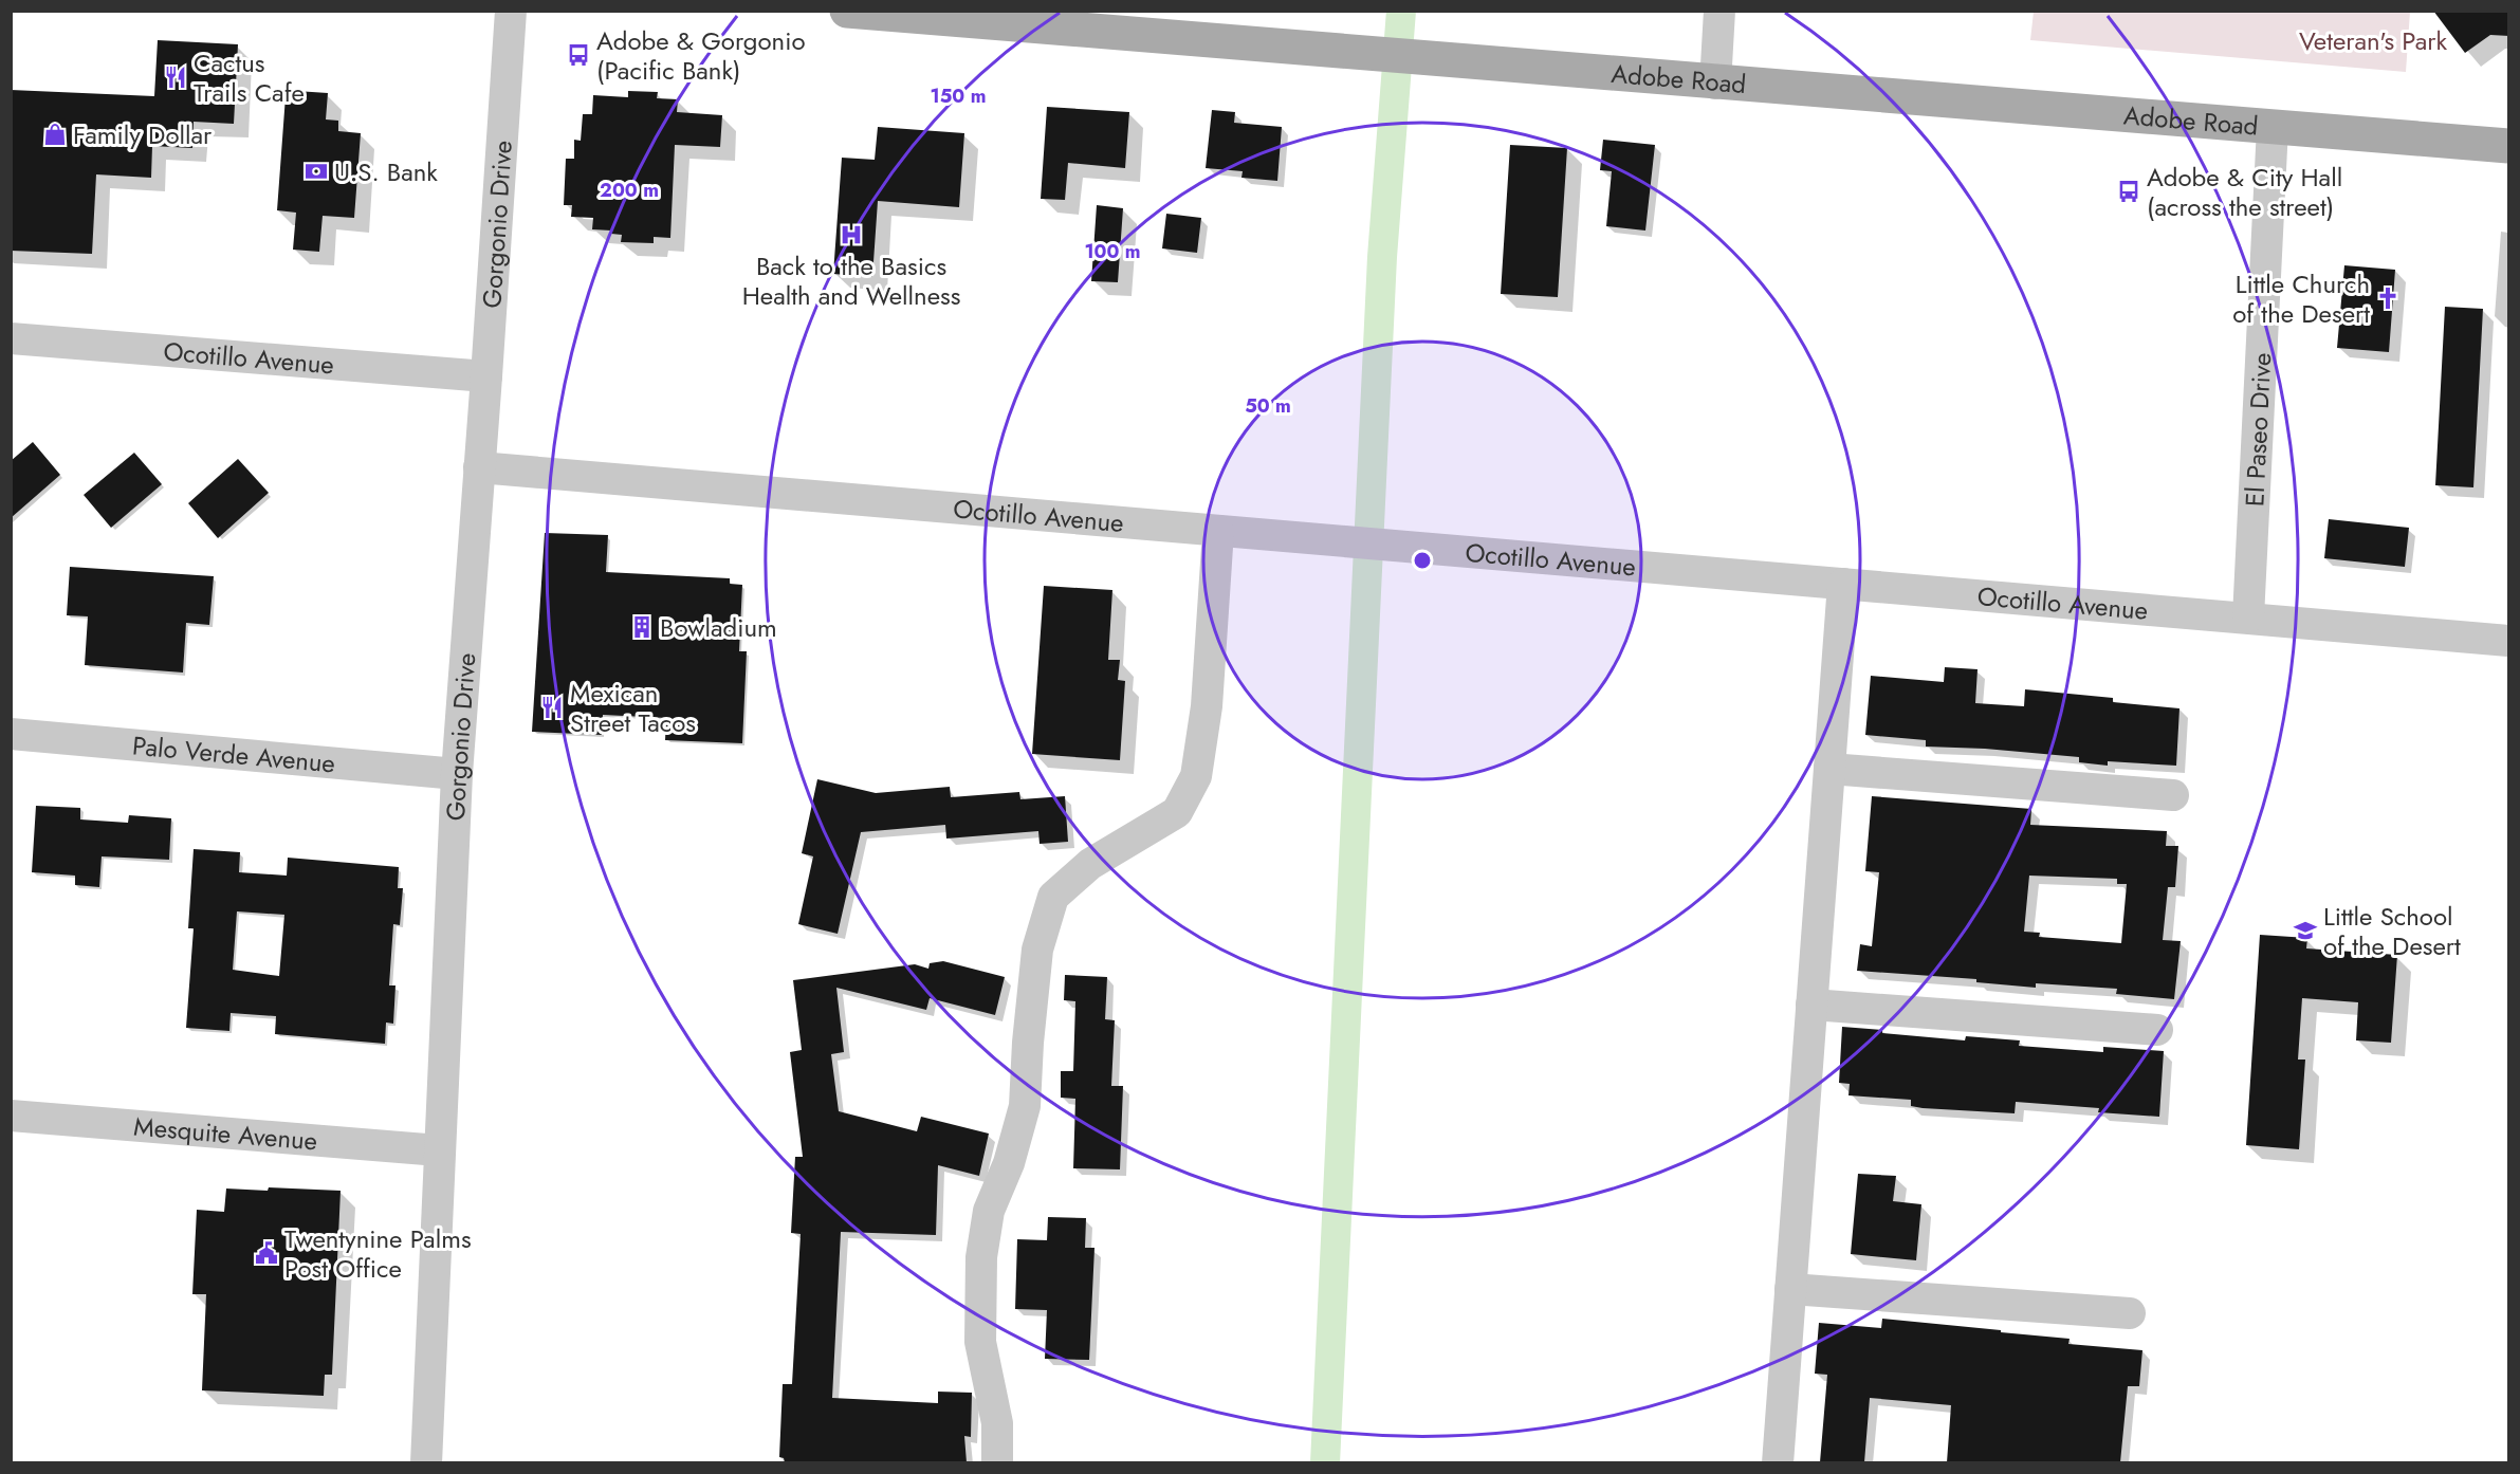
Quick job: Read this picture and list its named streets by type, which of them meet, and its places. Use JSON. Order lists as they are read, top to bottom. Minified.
{"streets":{"main road":["Adobe Road"],"street":["Gorgonio Drive","Ocotillo Avenue","El Paseo Drive","Palo Verde Avenue","Mesquite Avenue"]},"crossings":[["Adobe Road","El Paseo Drive"],["Gorgonio Drive","Ocotillo Avenue"],["Gorgonio Drive","Palo Verde Avenue"],["Gorgonio Drive","Mesquite Avenue"],["Ocotillo Avenue","El Paseo Drive"]],"parks":["Veteran's Park"],"places":{"bus stop":["Adobe & Gorgonio (Pacific Bank)","Adobe & City Hall (across the street)"],"restaurant":["Cactus Trails Cafe","Mexican Street Tacos"],"shop":["Family Dollar"],"bank":["U.S. Bank"],"hospital":["Back to the Basics Health and Wellness"],"church":["Little Church of the Desert"],"building":["Bowladium"],"school or university":["Little School of the Desert"],"public building":["Twentynine Palms Post Office"]},"rings":["150 m","200 m","100 m","50 m"]}
